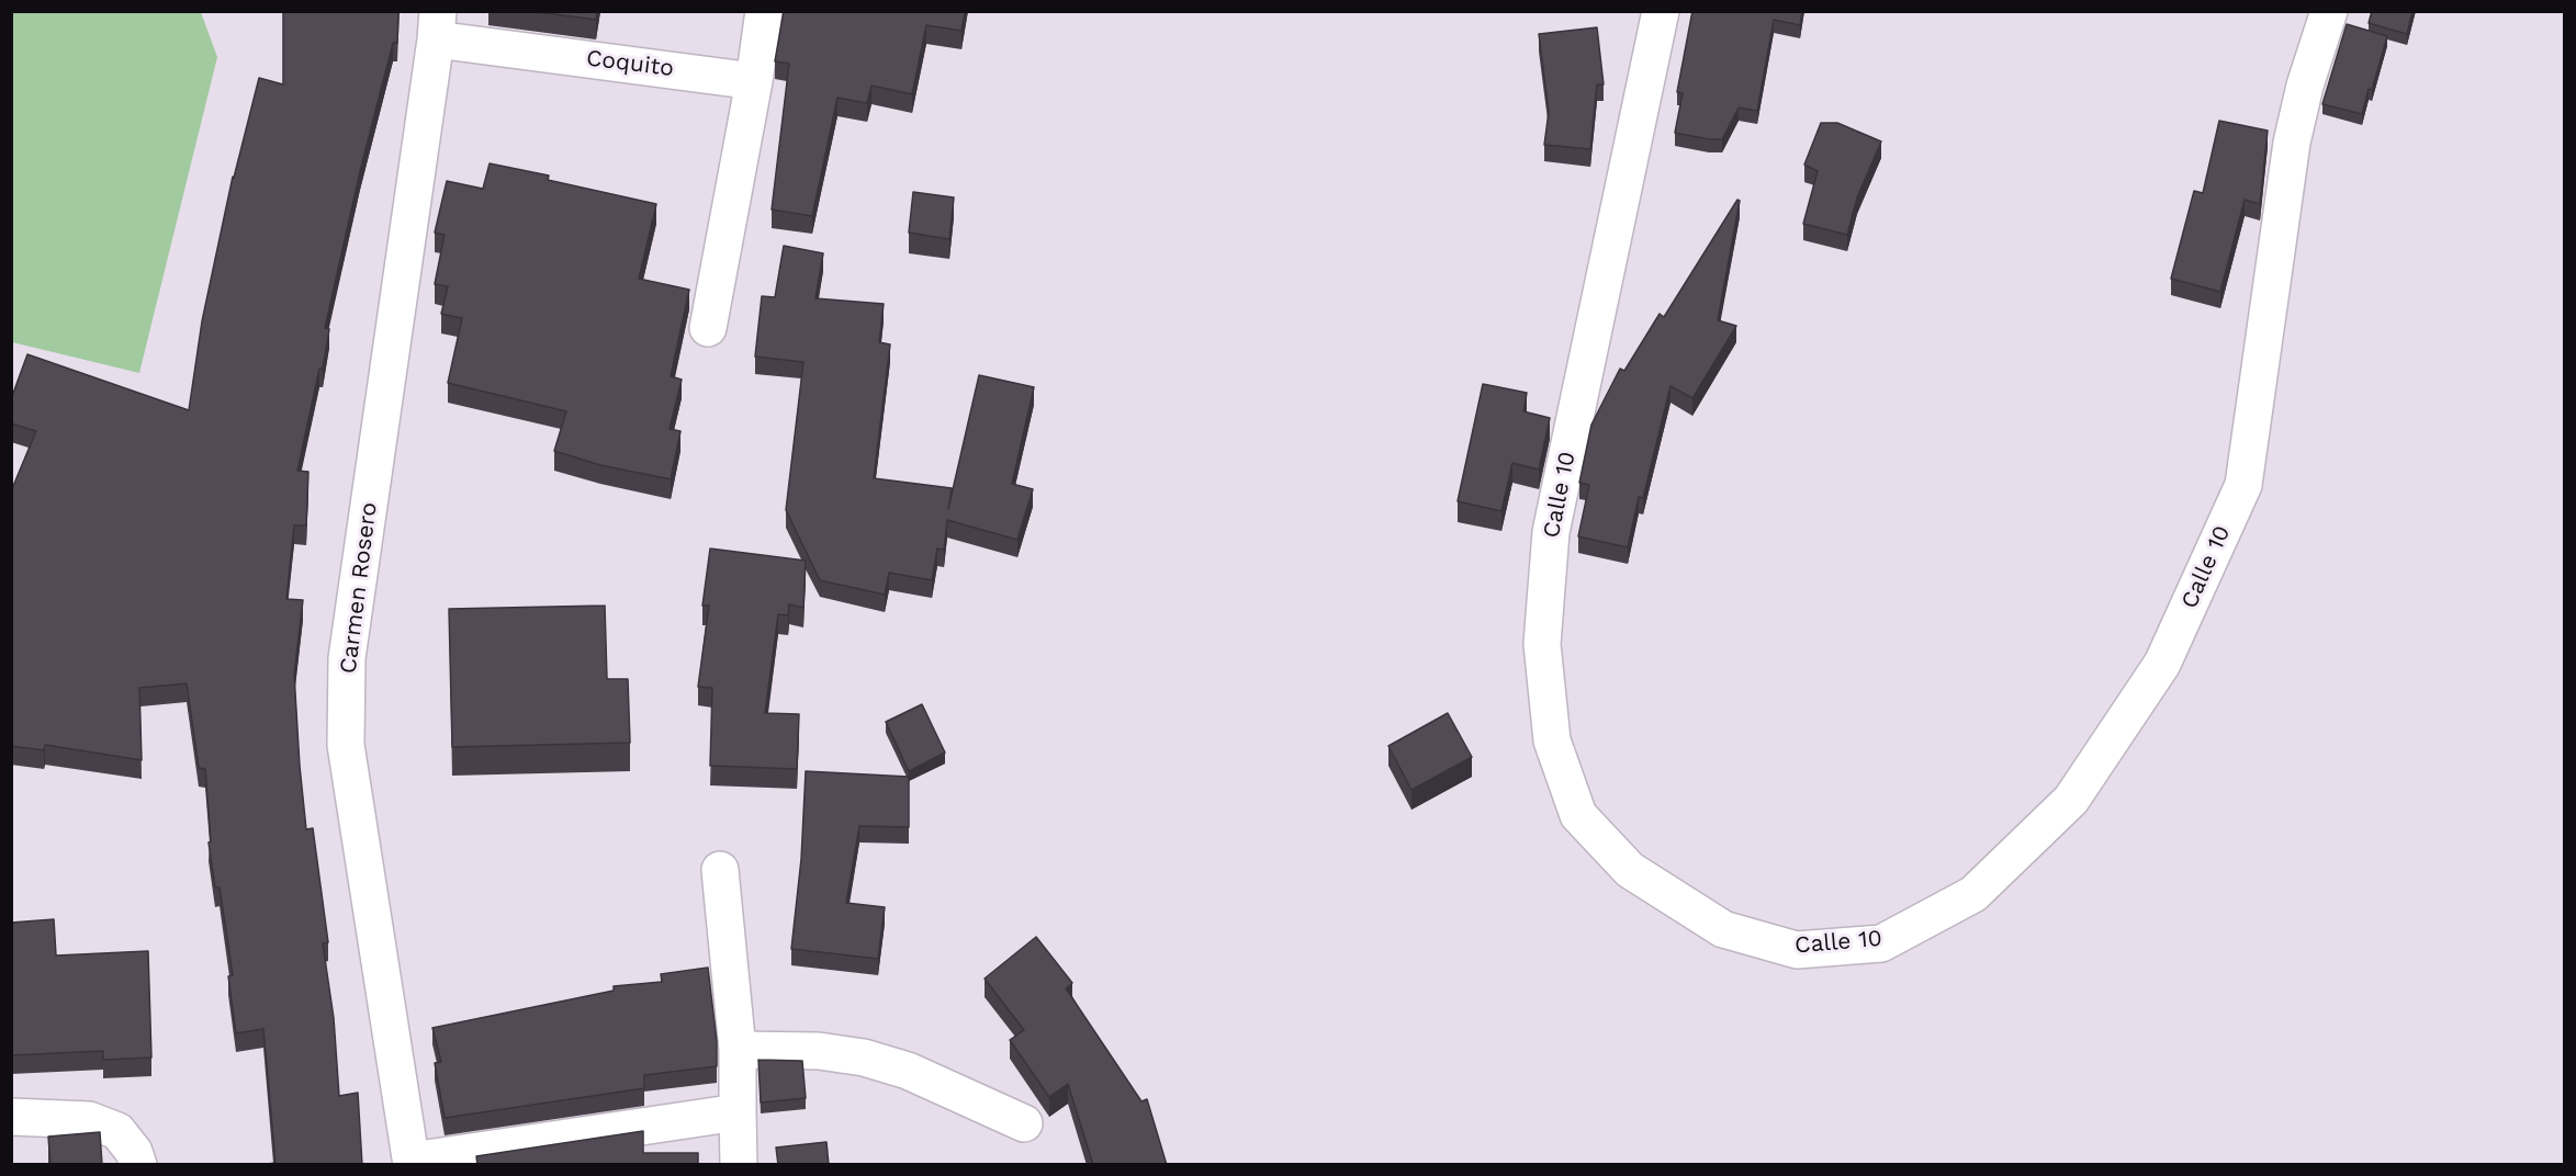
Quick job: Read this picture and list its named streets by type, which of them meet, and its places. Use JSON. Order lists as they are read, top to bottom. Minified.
{"streets":{"street":["Coquito","Calle 10","Carmen Rosero"]},"crossings":[["Coquito","Carmen Rosero"]]}
